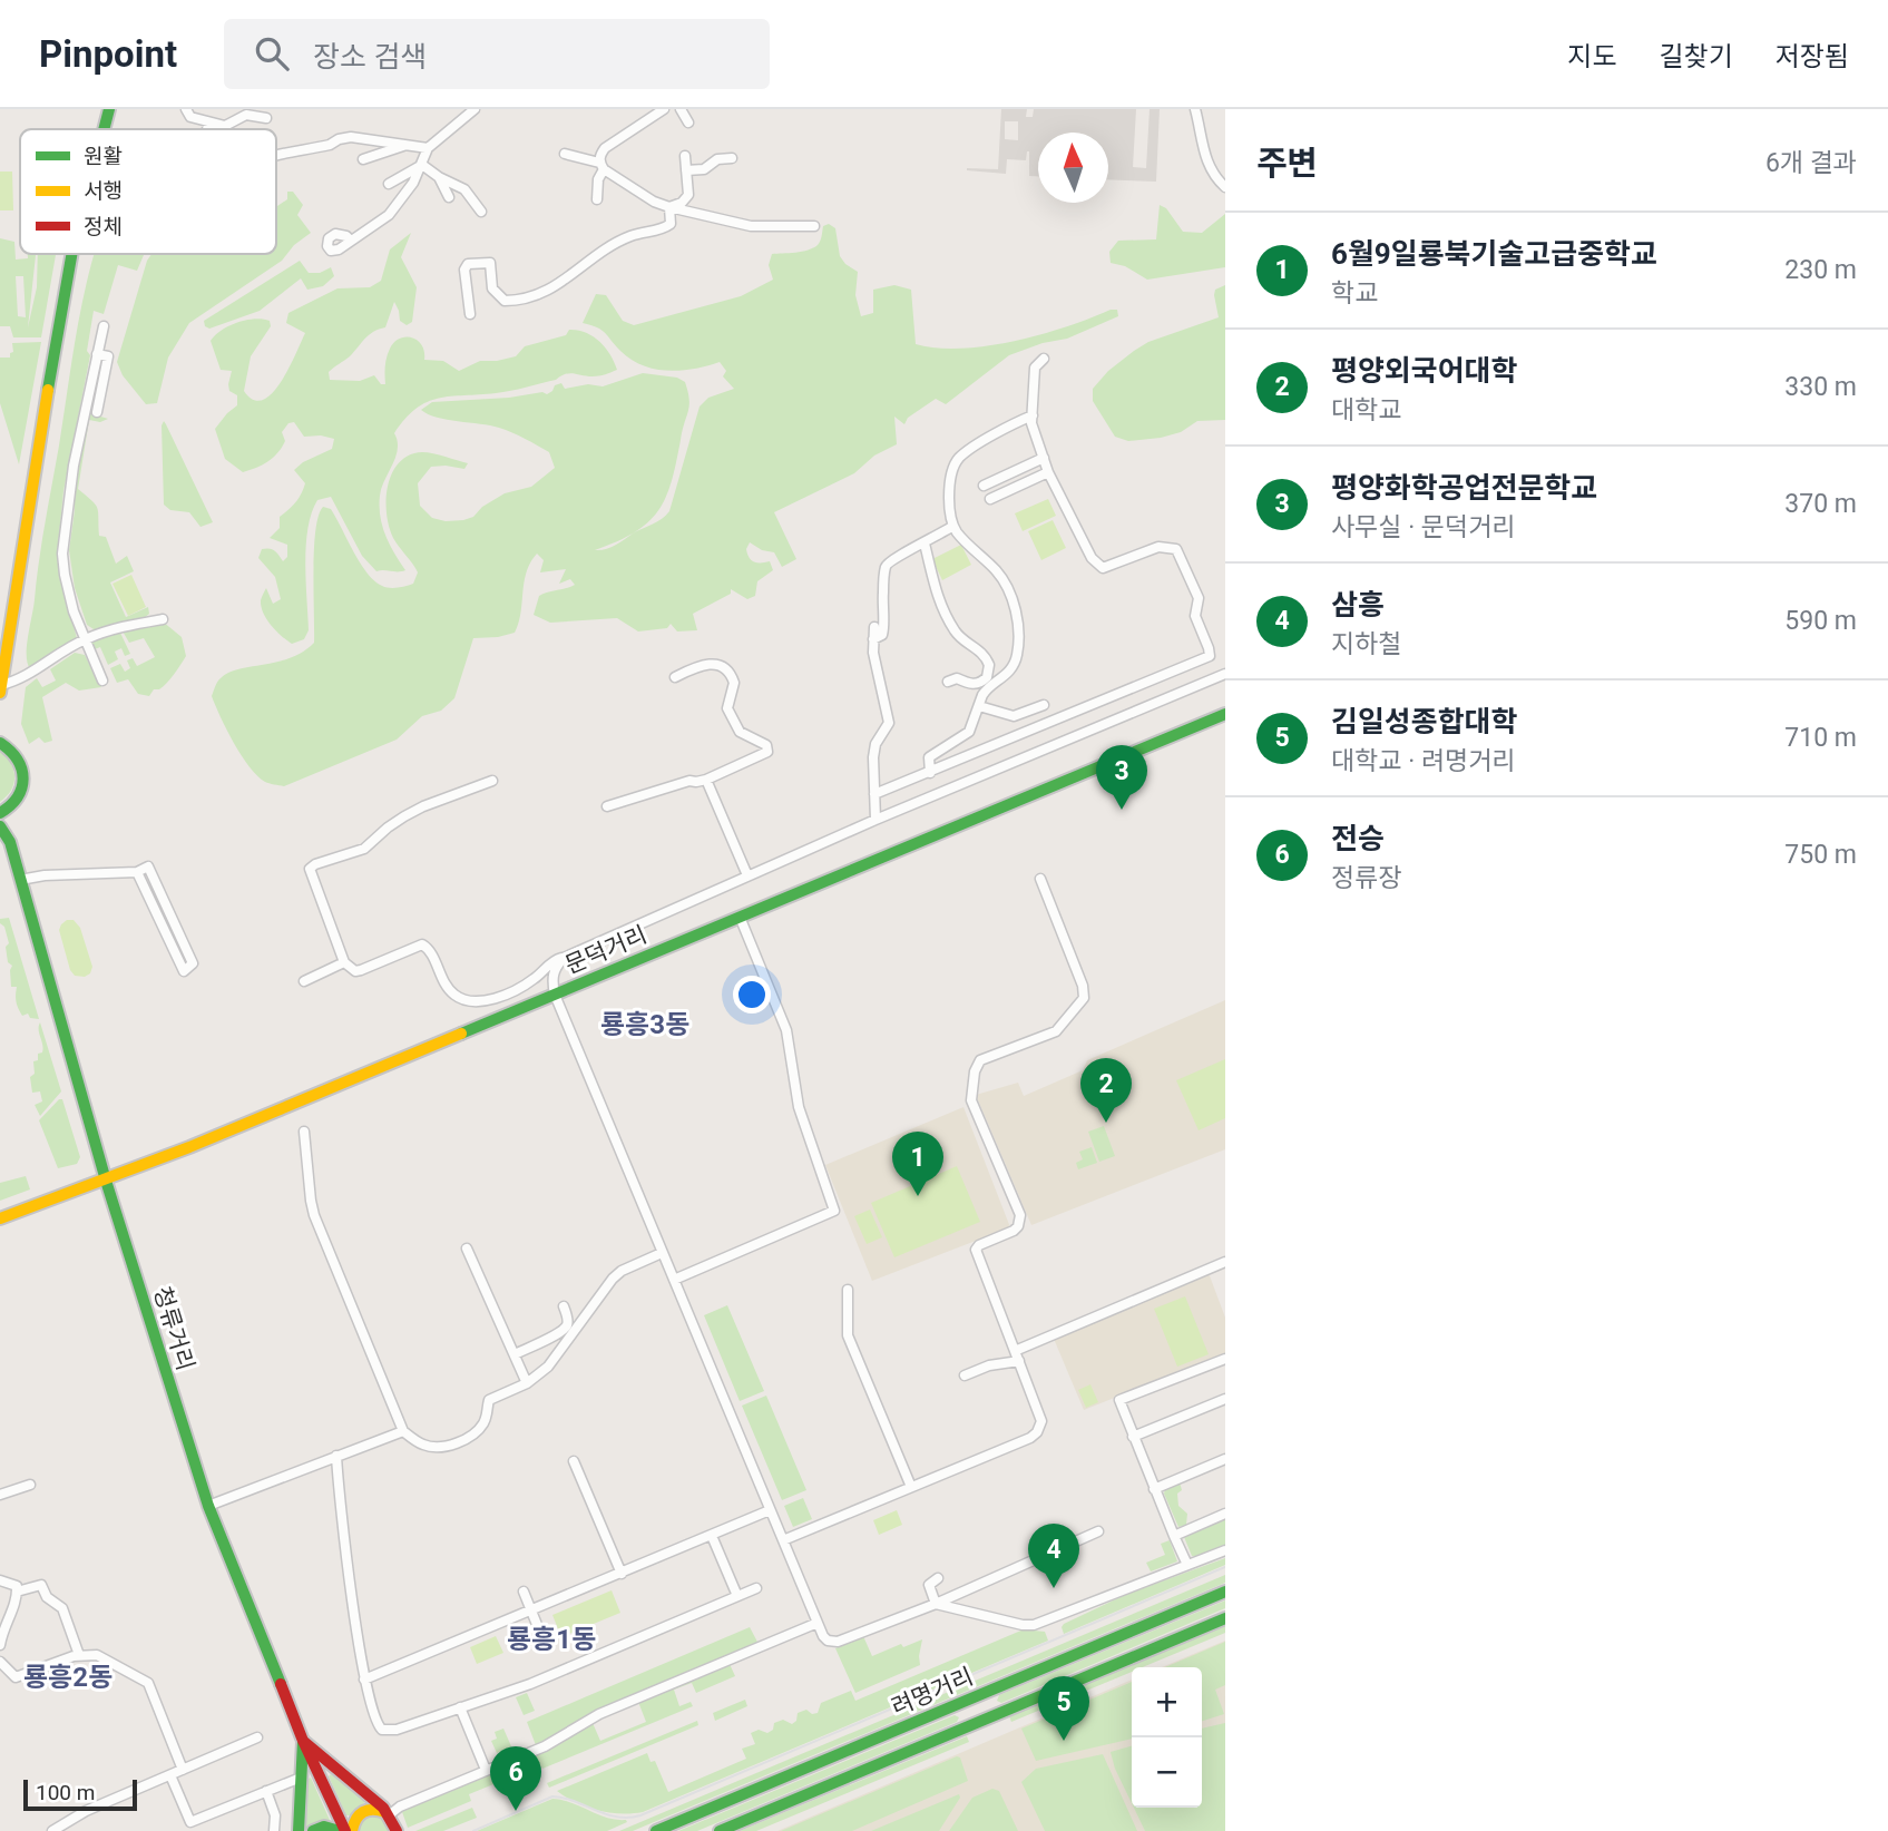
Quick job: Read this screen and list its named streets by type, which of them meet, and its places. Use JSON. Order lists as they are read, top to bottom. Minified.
{"streets":{"main road":["문덕거리","청류거리","려명거리"]},"crossings":[["문덕거리","청류거리"]],"districts":["룡흥3동","룡흥1동","룡흥2동"],"legend":["원활","서행","정체"],"scale_bar":"100 m","north":"top","page":{"header":"Pinpoint","search":"장소 검색","nav":["지도","길찾기","저장됨"],"heading":["주변","6개 결과"],"list":[{"mark":"1","name":"6월9일룡북기술고급중학교","note":"학교","value":"230 m"},{"mark":"2","name":"평양외국어대학","note":"대학교","value":"330 m"},{"mark":"3","name":"평양화학공업전문학교","note":"사무실 · 문덕거리","value":"370 m"},{"mark":"4","name":"삼흥","note":"지하철","value":"590 m"},{"mark":"5","name":"김일성종합대학","note":"대학교 · 려명거리","value":"710 m"},{"mark":"6","name":"전승","note":"정류장","value":"750 m"}],"pins":["3","2","1","4","5","6"],"map_buttons":["+","−"],"scale":"100 m"}}
